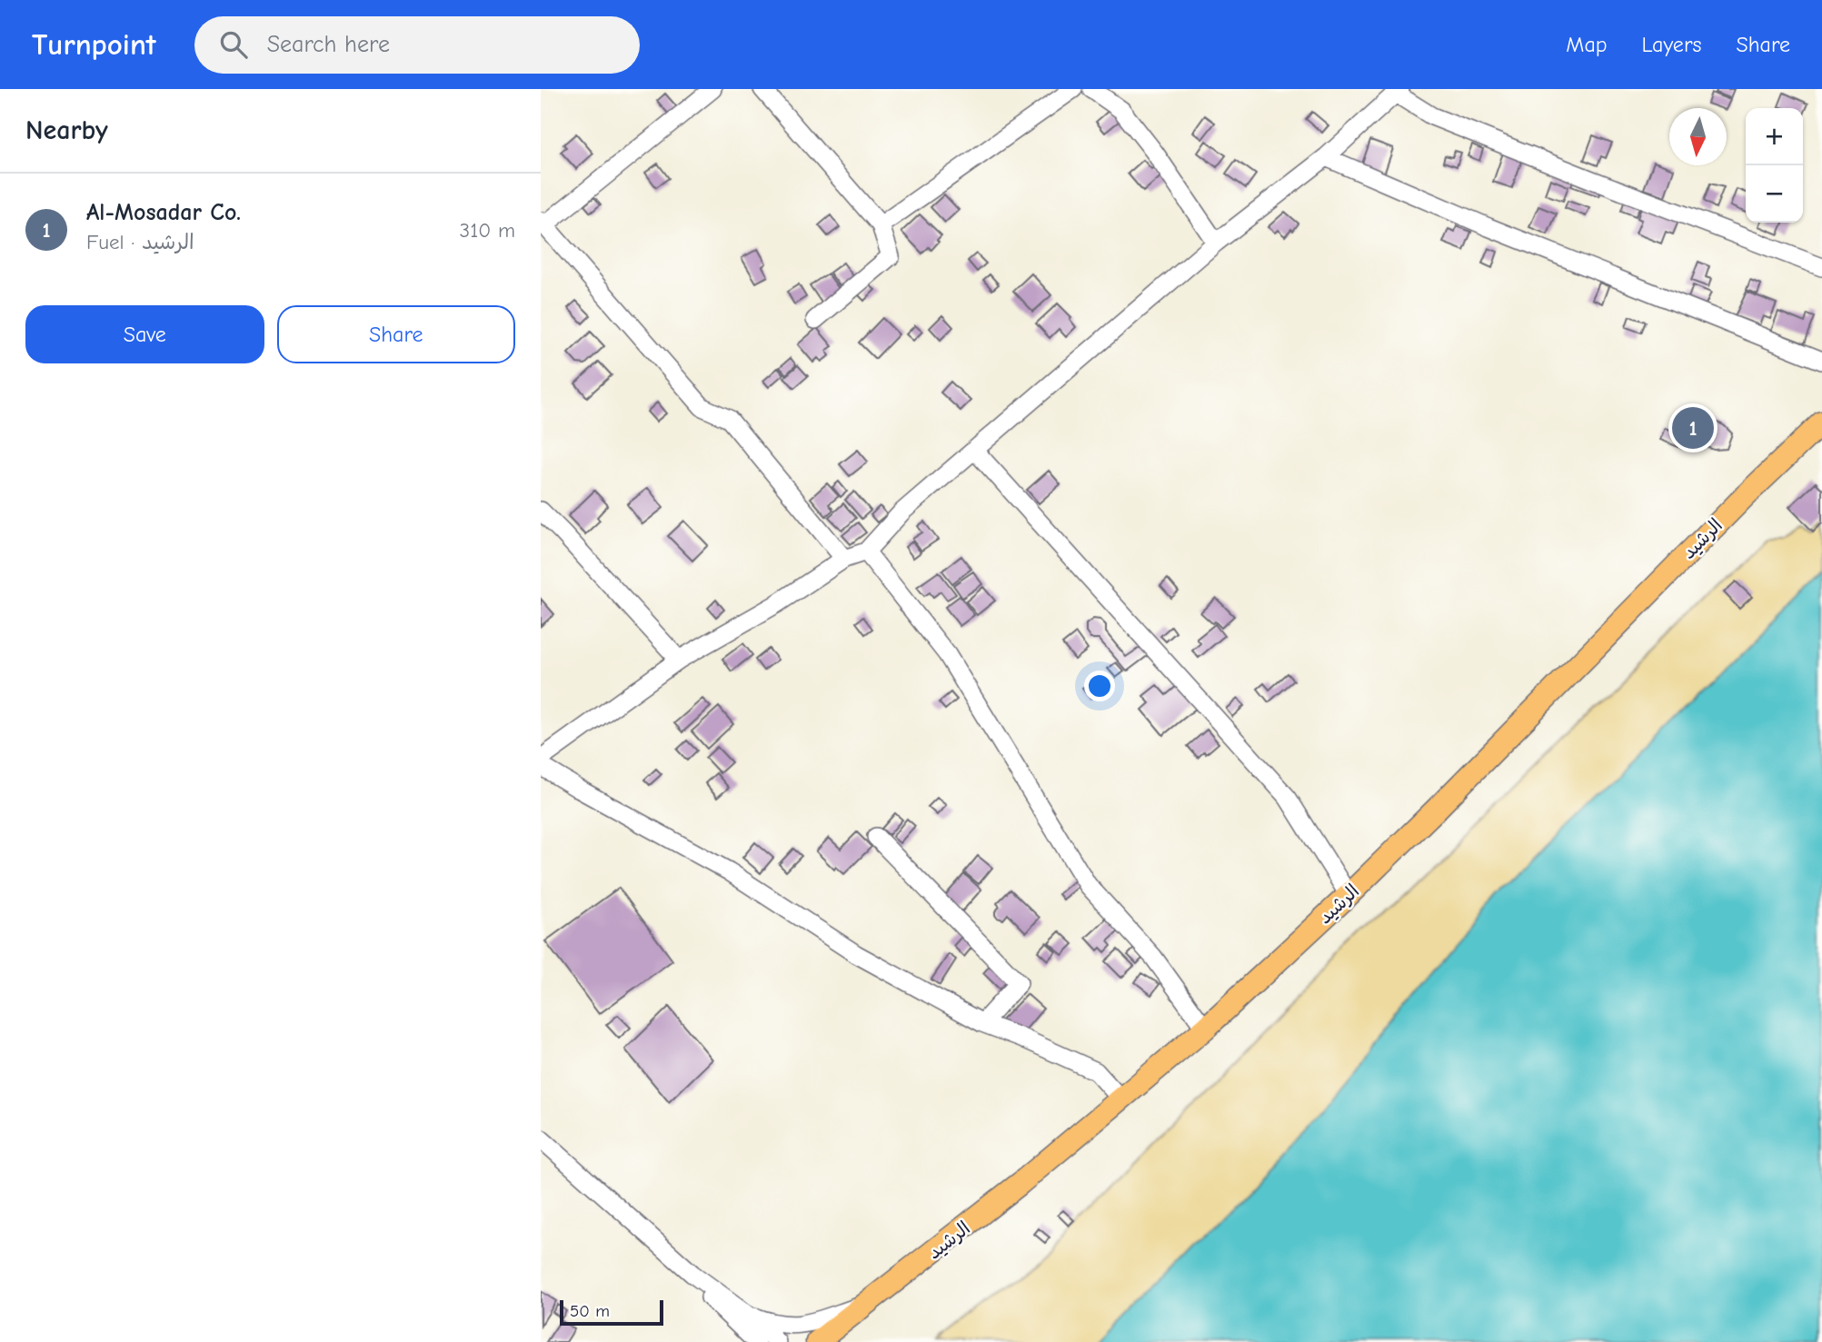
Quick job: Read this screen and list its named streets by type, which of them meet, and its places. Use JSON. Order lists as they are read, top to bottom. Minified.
{"streets":{"main road":["الرشيد"]},"scale_bar":"50 m","north":"bottom","page":{"header":"Turnpoint","search":"Search here","nav":["Map","Layers","Share"],"heading":"Nearby","map_buttons":["+","−"],"list":[{"mark":"1","name":"Al-Mosadar Co.","note":"Fuel · الرشيد","value":"310 m"}],"buttons":["Save","Share"],"pins":"1","scale":"50 m"}}
